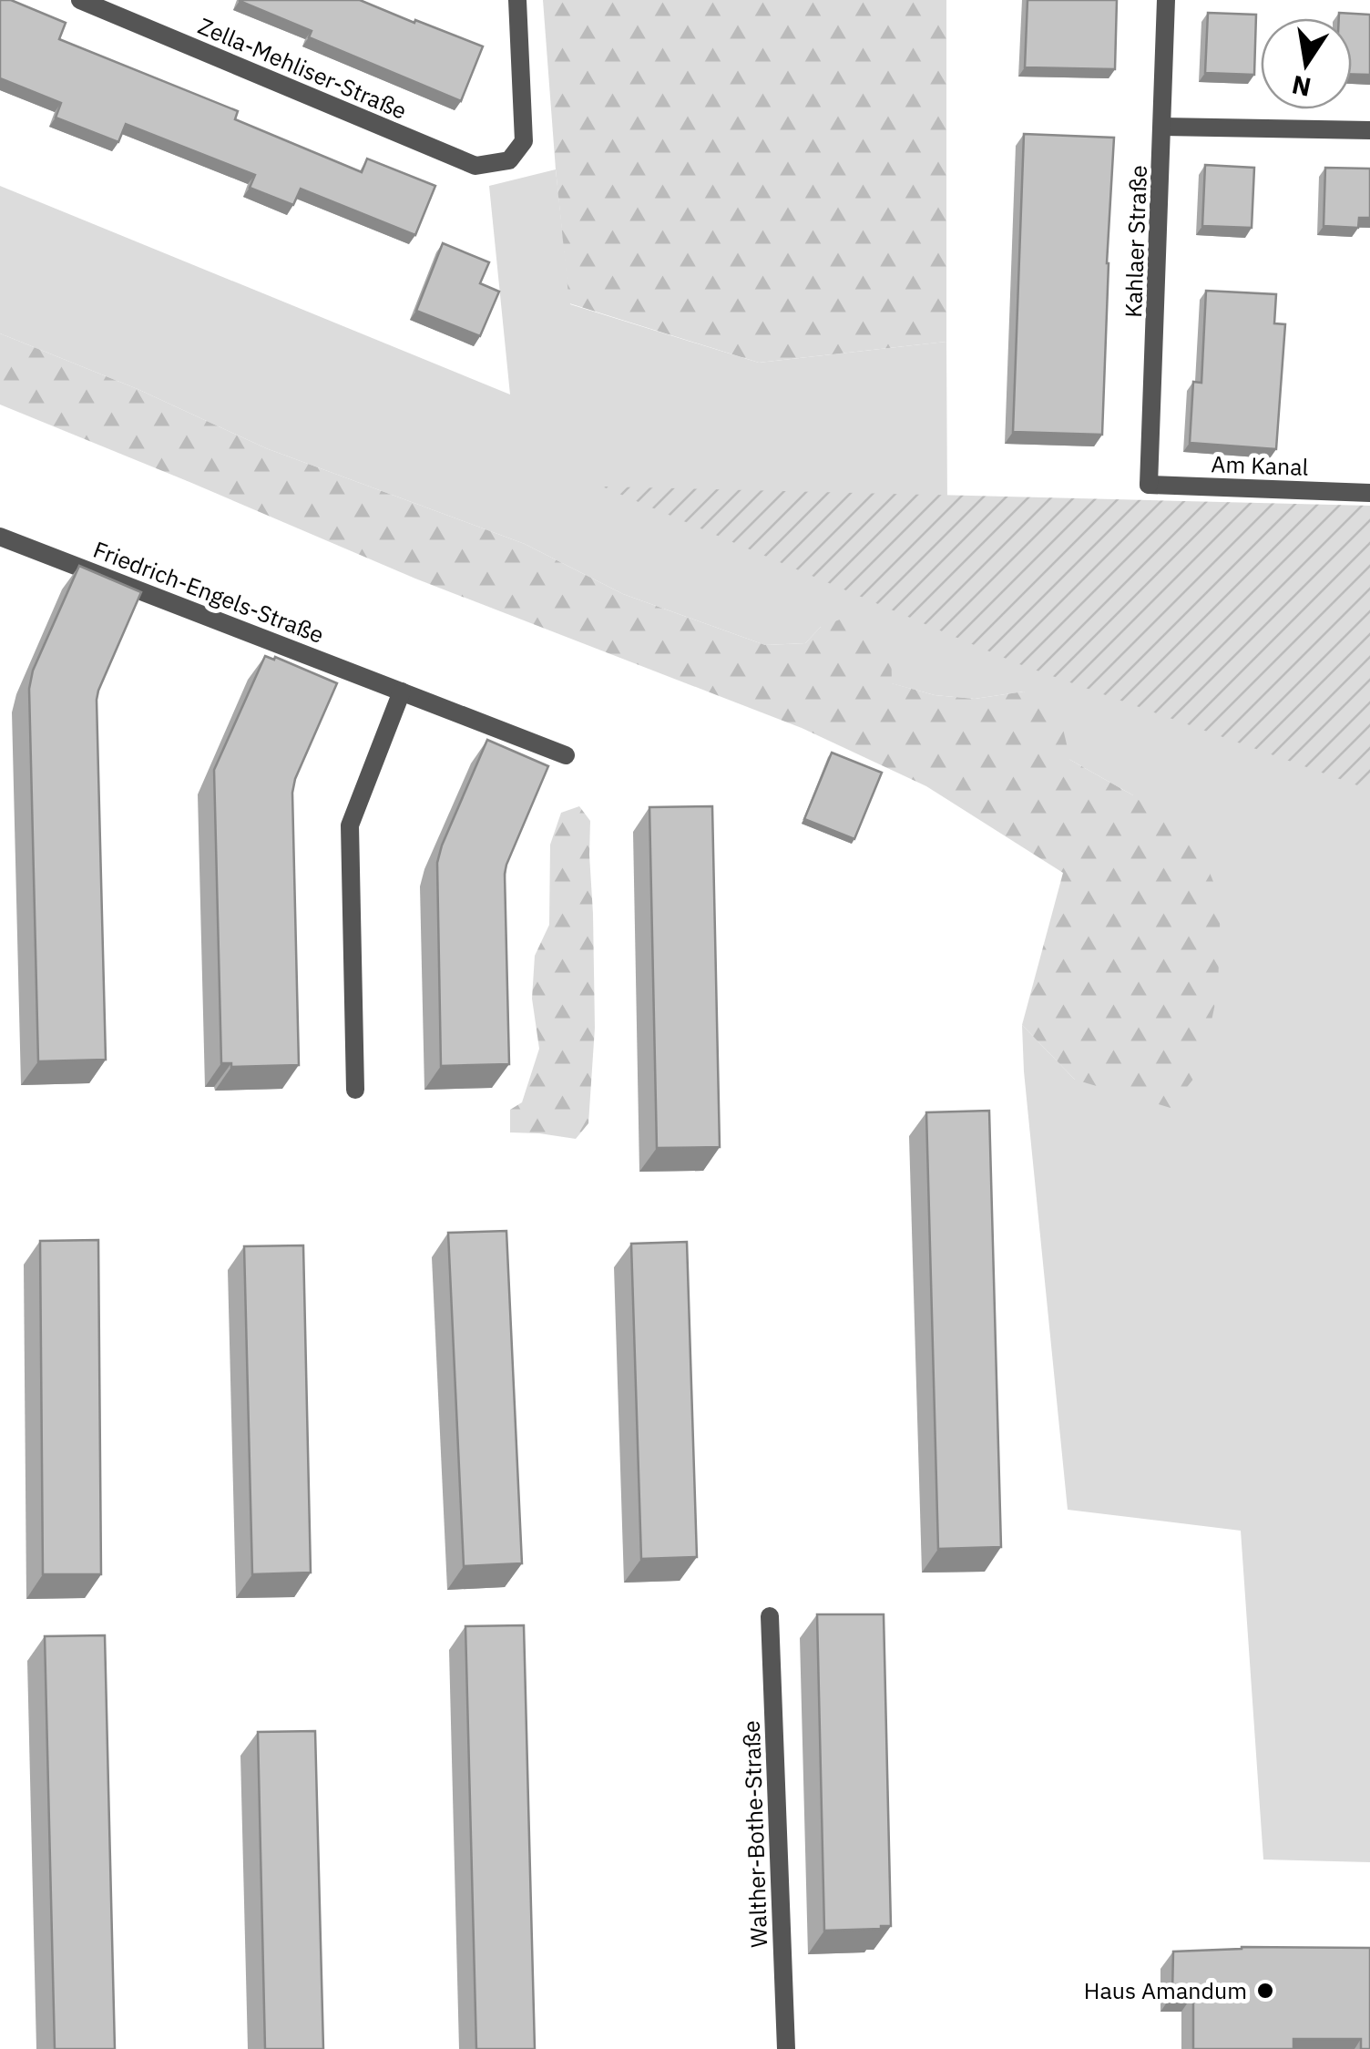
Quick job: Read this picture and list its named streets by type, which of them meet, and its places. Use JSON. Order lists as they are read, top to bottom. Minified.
{"streets":{"street":["Zella-Mehliser-Straße","Kahlaer Straße","Am Kanal","Friedrich-Engels-Straße","Walther-Bothe-Straße"]},"crossings":[["Kahlaer Straße","Am Kanal"]],"places":["Haus Amandum"],"north":"bottom"}
